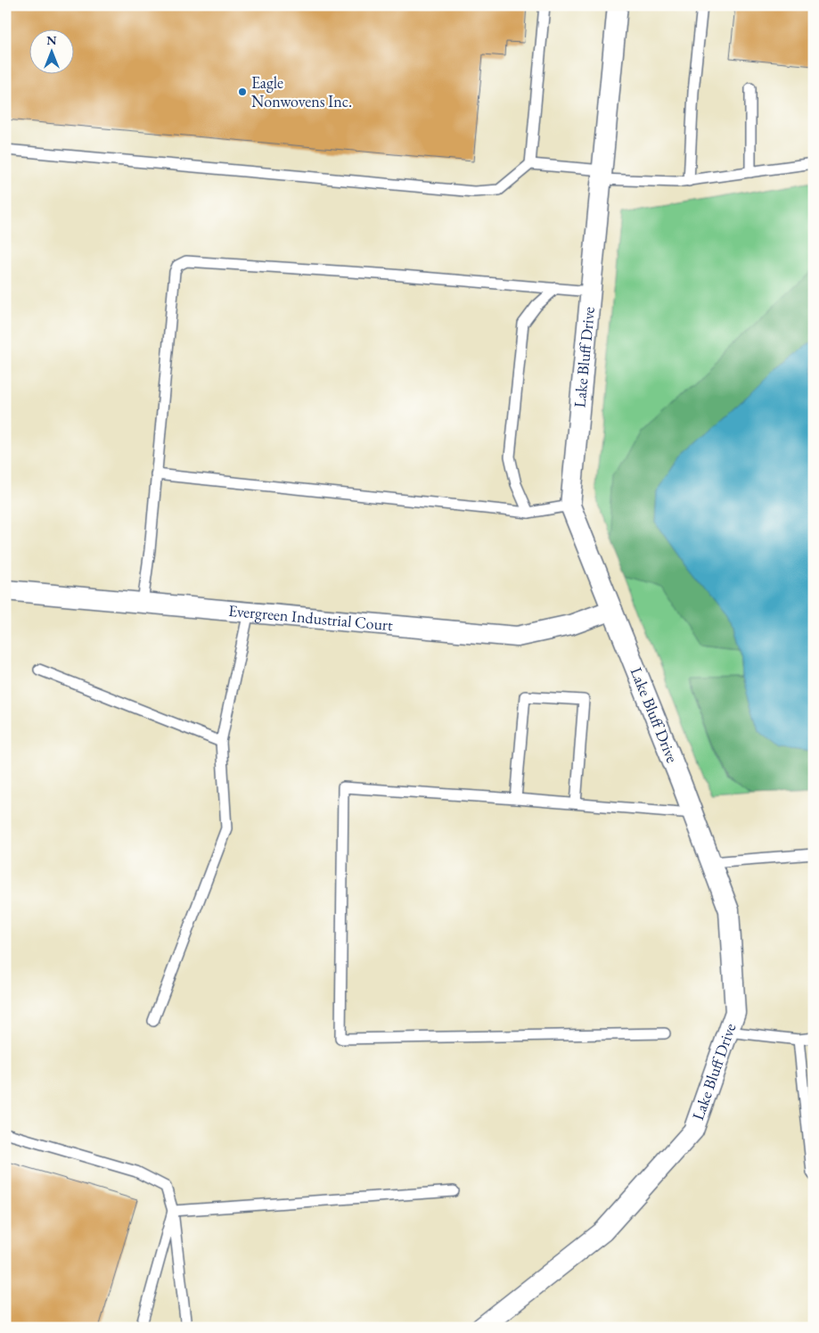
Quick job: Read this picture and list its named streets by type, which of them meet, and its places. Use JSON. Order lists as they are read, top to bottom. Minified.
{"streets":{"street":["Lake Bluff Drive","Evergreen Industrial Court"]},"crossings":[["Lake Bluff Drive","Evergreen Industrial Court"]],"places":["Eagle Nonwovens Inc."],"north":"top"}
